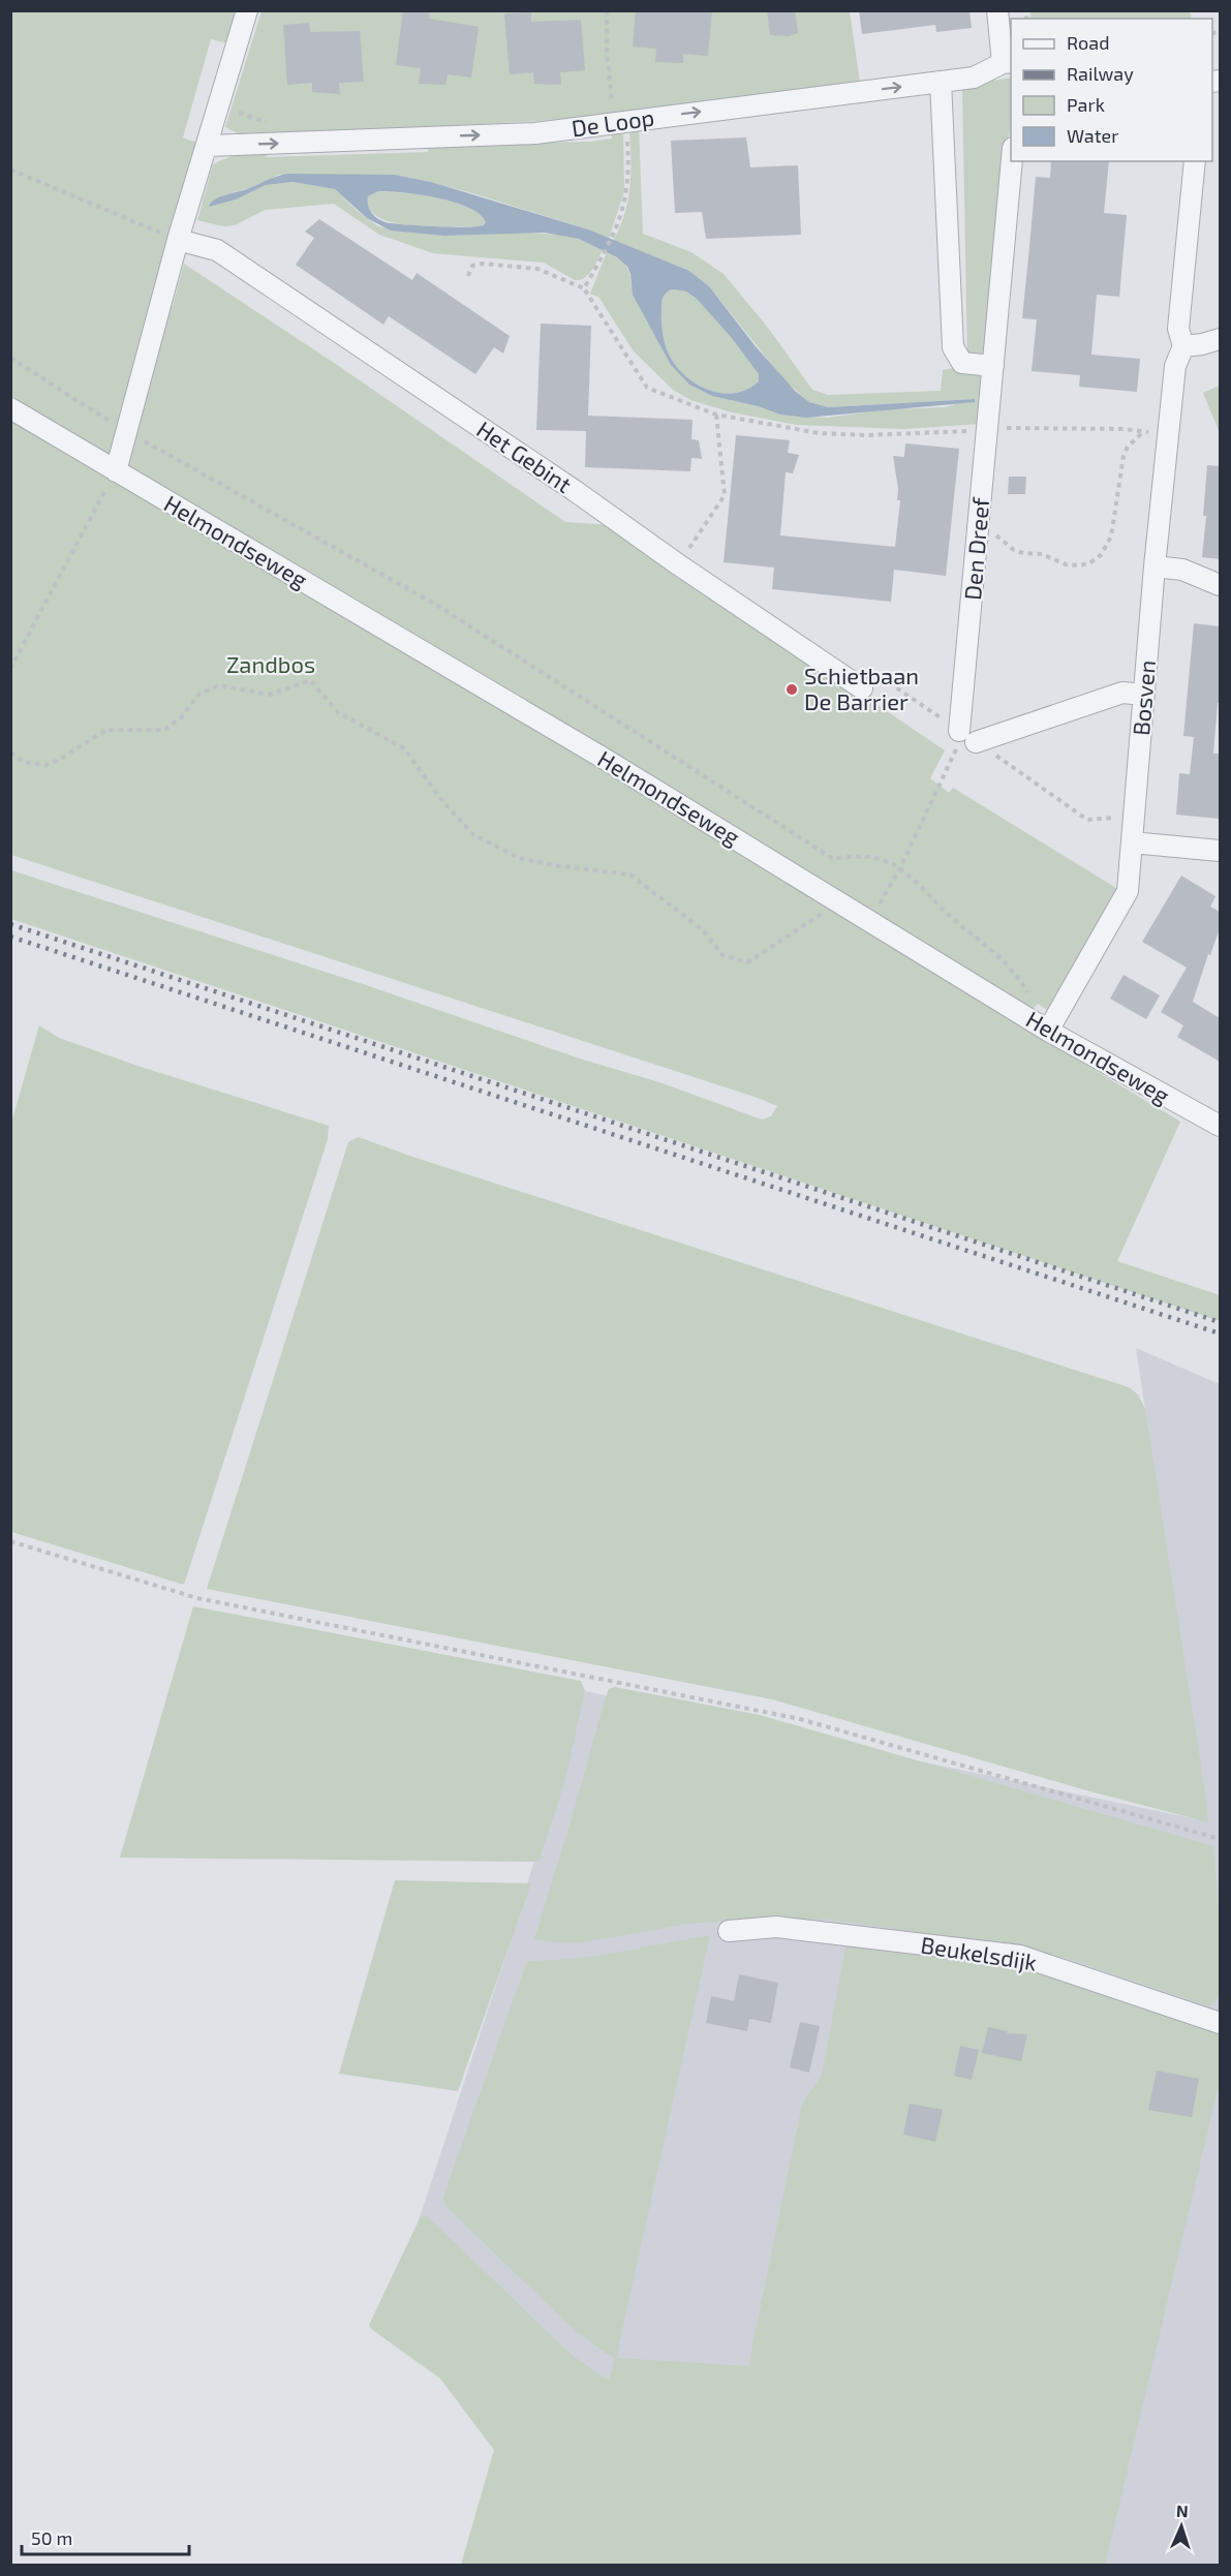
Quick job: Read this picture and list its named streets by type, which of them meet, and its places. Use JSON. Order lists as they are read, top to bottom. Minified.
{"streets":{"street":["De Loop","Het Gebint","Helmondseweg","Den Dreef","Bosven","Beukelsdijk"]},"crossings":[["Helmondseweg","Bosven"]],"one_way":["De Loop"],"parks":["Zandbos"],"places":["Schietbaan De Barrier"],"legend":["Road","Railway","Park","Water"],"scale_bar":"50 m","north":"top"}
